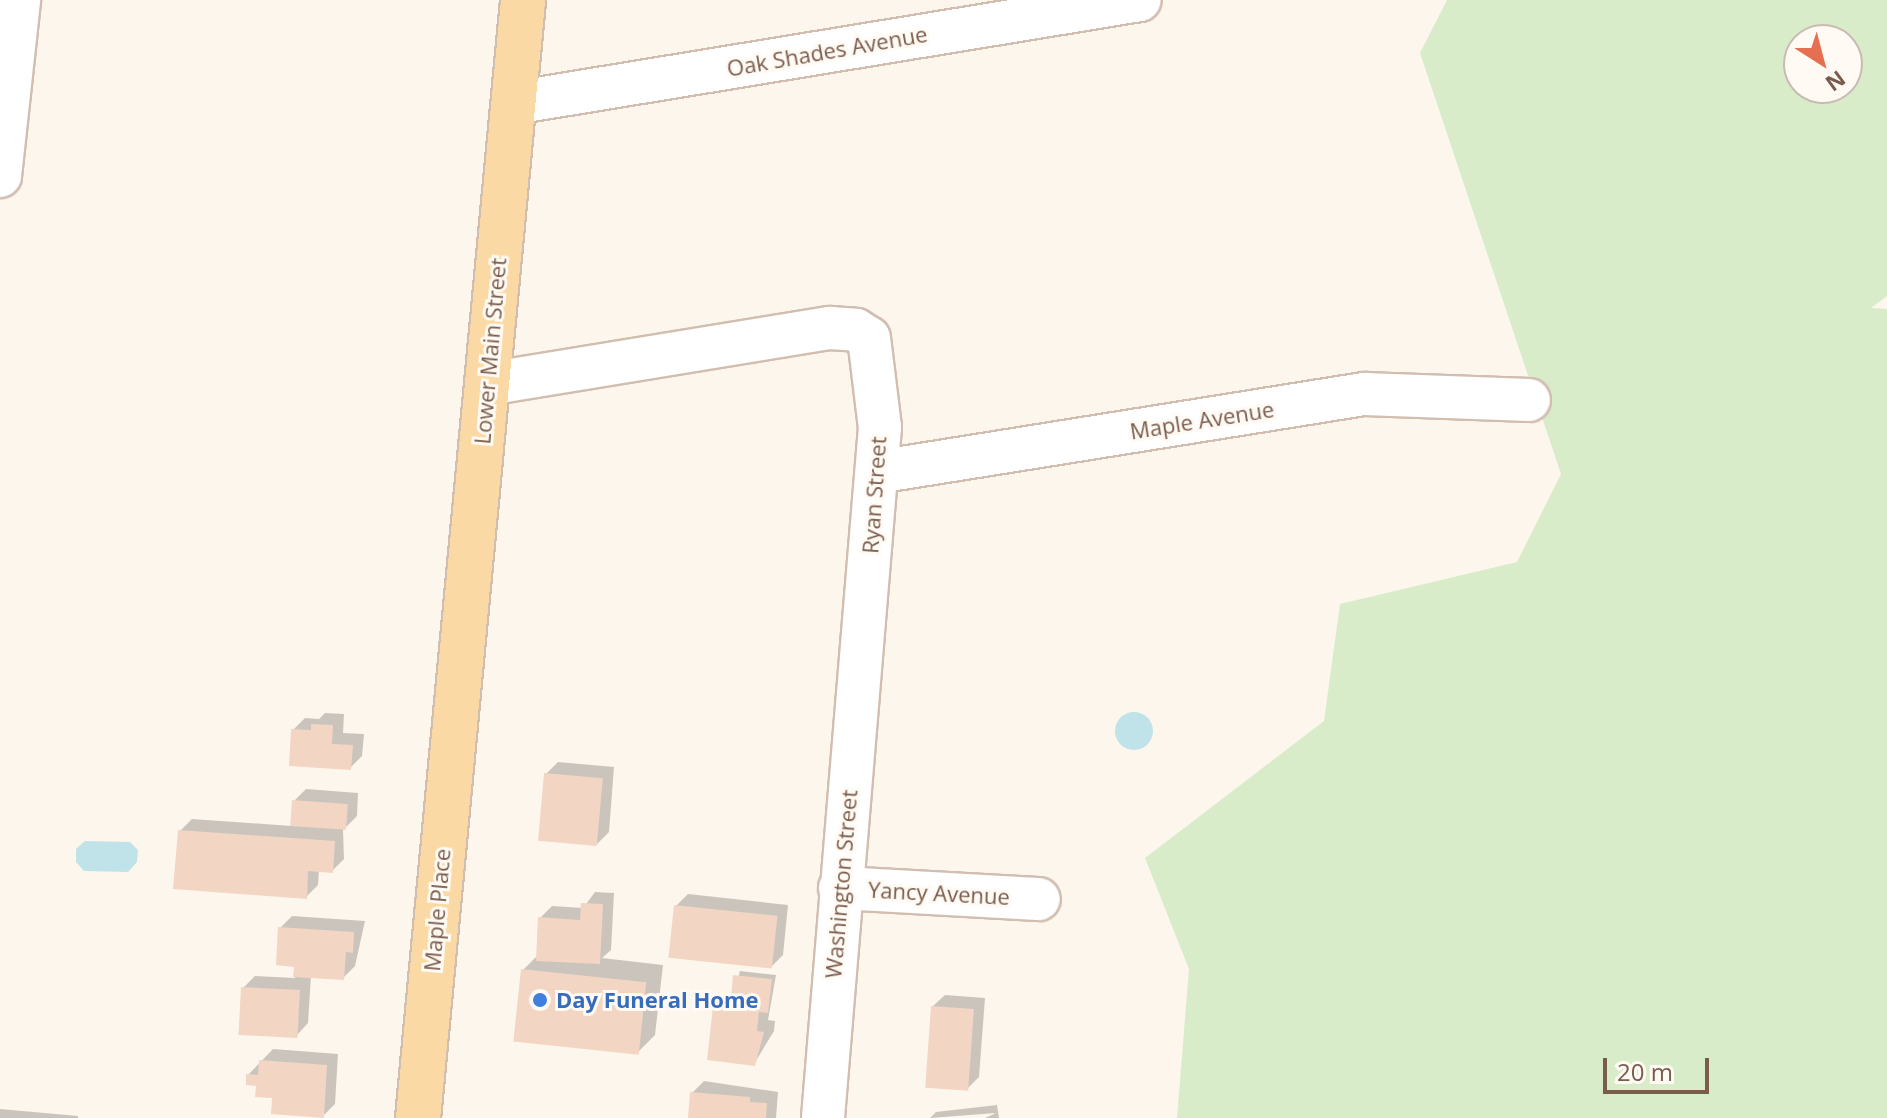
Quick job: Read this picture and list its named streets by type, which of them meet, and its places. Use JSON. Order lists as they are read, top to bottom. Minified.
{"streets":{"main road":["Lower Main Street","Maple Place"],"street":["Oak Shades Avenue","Maple Avenue","Ryan Street","Washington Street","Yancy Avenue"]},"crossings":[["Oak Shades Avenue","Lower Main Street"],["Lower Main Street","Ryan Street"],["Lower Main Street","Maple Place"],["Maple Avenue","Ryan Street"],["Ryan Street","Washington Street"],["Washington Street","Yancy Avenue"]],"places":["Day Funeral Home"],"scale_bar":"20 m","north":"bottom right"}
